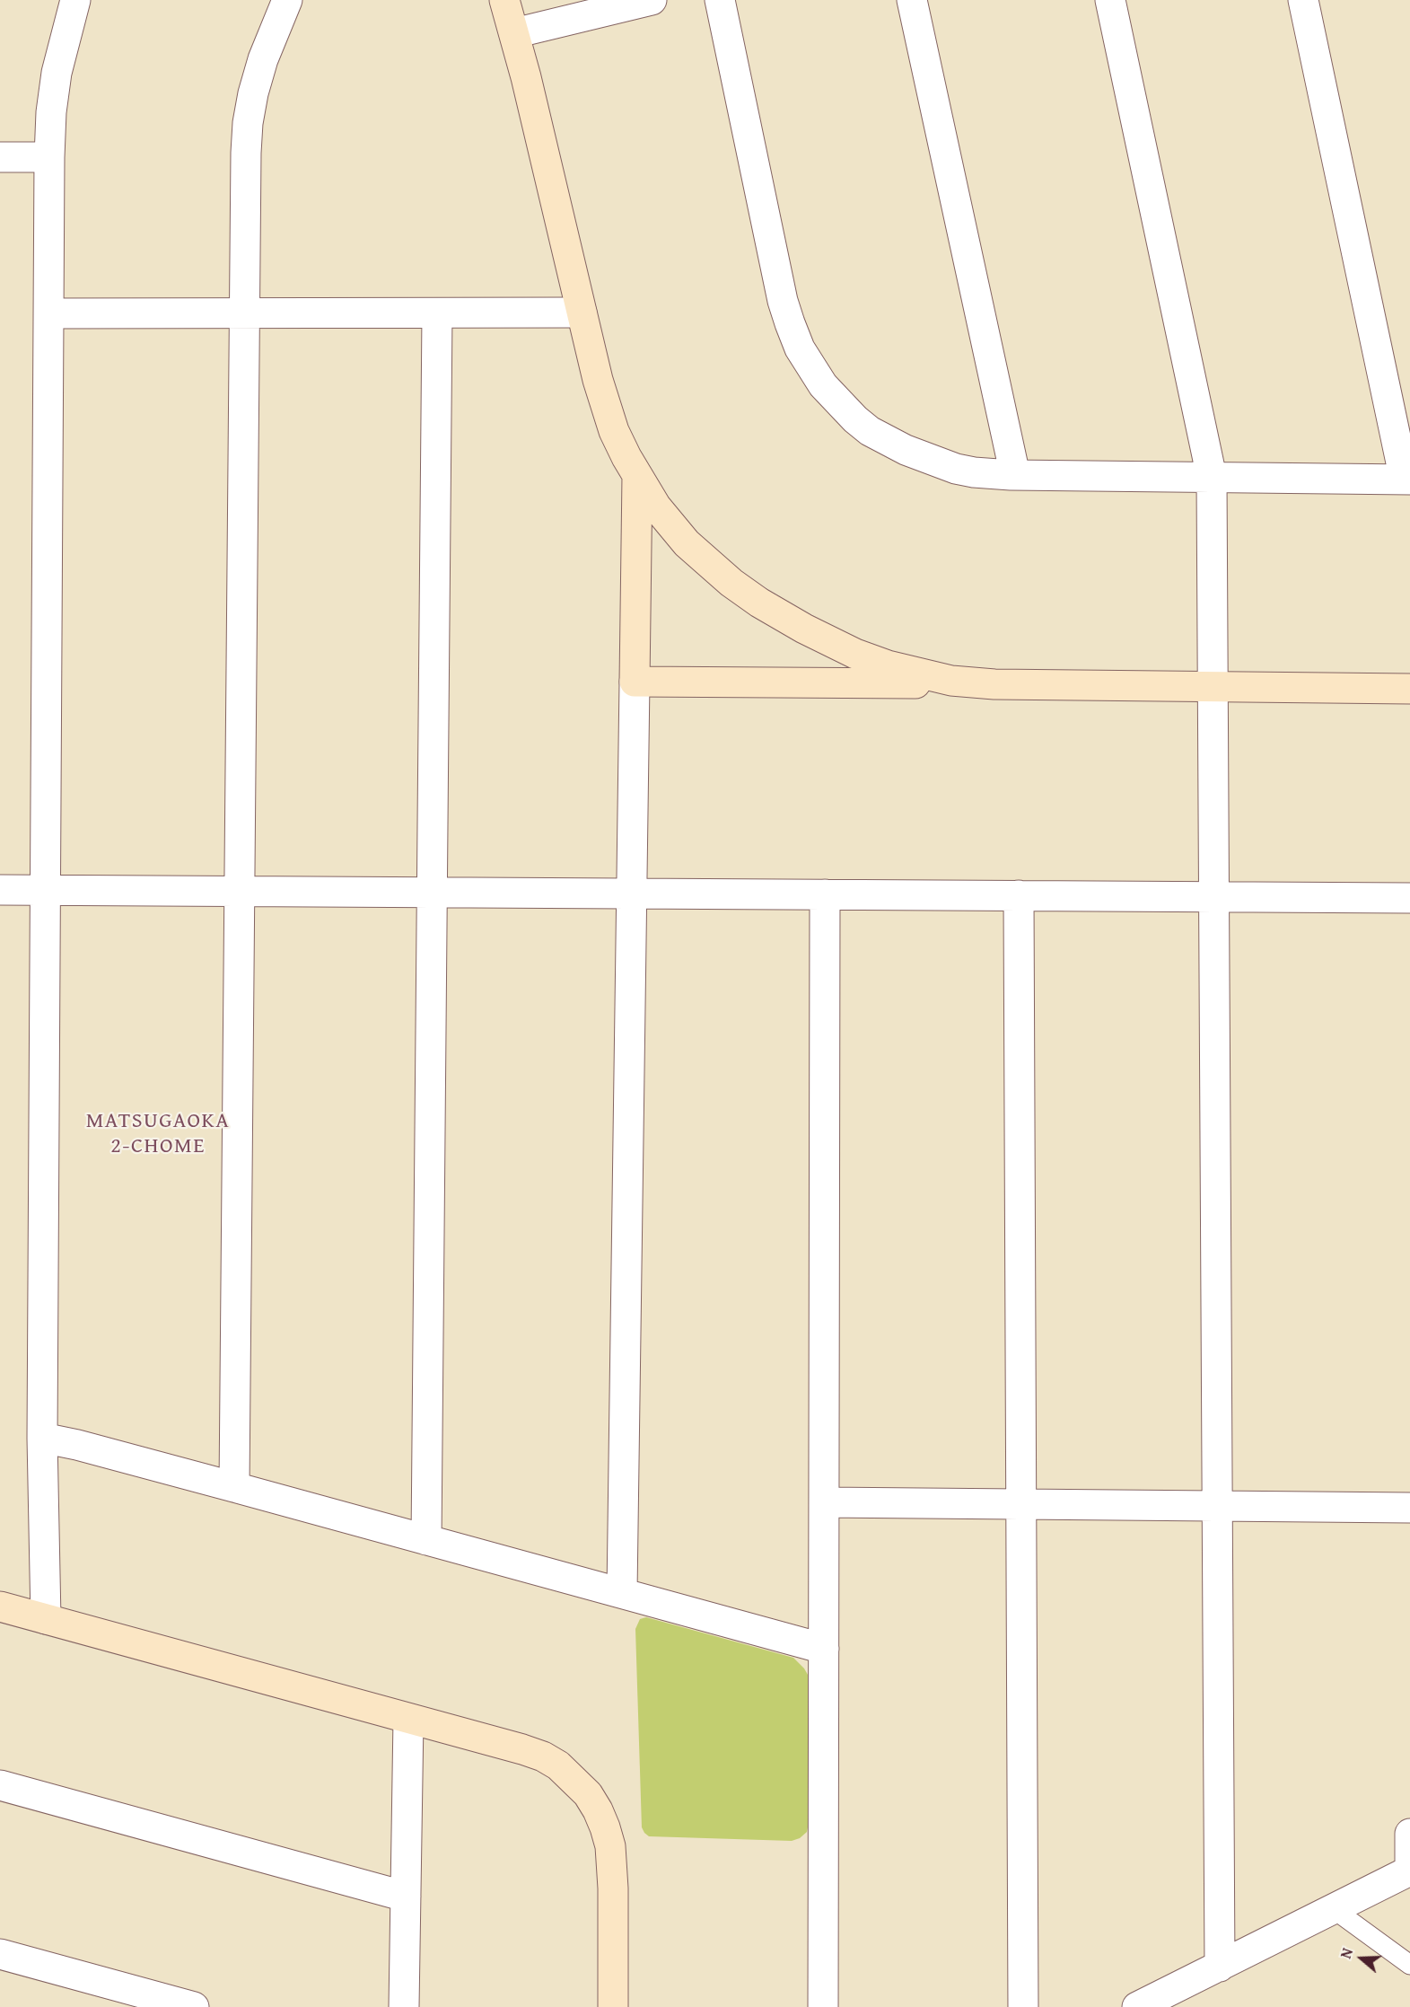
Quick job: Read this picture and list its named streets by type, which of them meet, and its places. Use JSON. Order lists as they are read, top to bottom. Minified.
{"districts":["MATSUGAOKA 2-CHOME"],"north":"left"}
